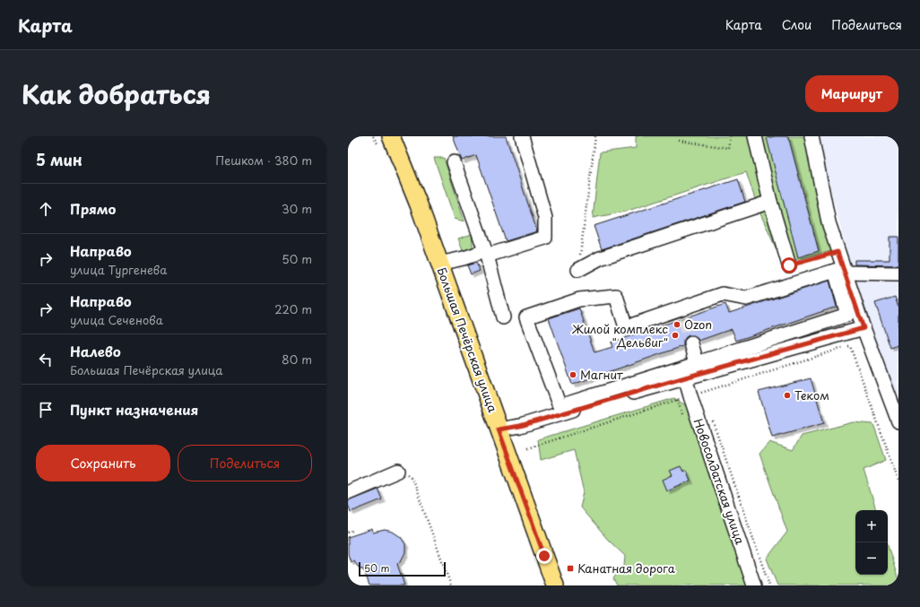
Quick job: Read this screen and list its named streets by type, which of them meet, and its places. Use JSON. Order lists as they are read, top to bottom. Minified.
{"streets":{"main road":["Большая Печёрская улица"],"street":["Новосолдатская улица"]},"places":{"other":["Ozon","Жилой комплекс \"Дельвиг\"","Магнит","Теком"],"transit":["Канатная дорога"]},"scale_bar":"50 m","page":{"header":"Карта","nav":["Карта","Слои","Поделиться"],"title":"Как добраться","buttons":["Маршрут",["Сохранить","Поделиться"]],"heading":["5 мин","Пешком · 380 m"],"list":[["Прямо","30 m"],["Направо","улица Тургенева","50 m"],["Направо","улица Сеченова","220 m"],["Налево","Большая Печёрская улица","80 m"],"Пункт назначения"],"map_buttons":["+","−"],"scale":"50 m"}}
